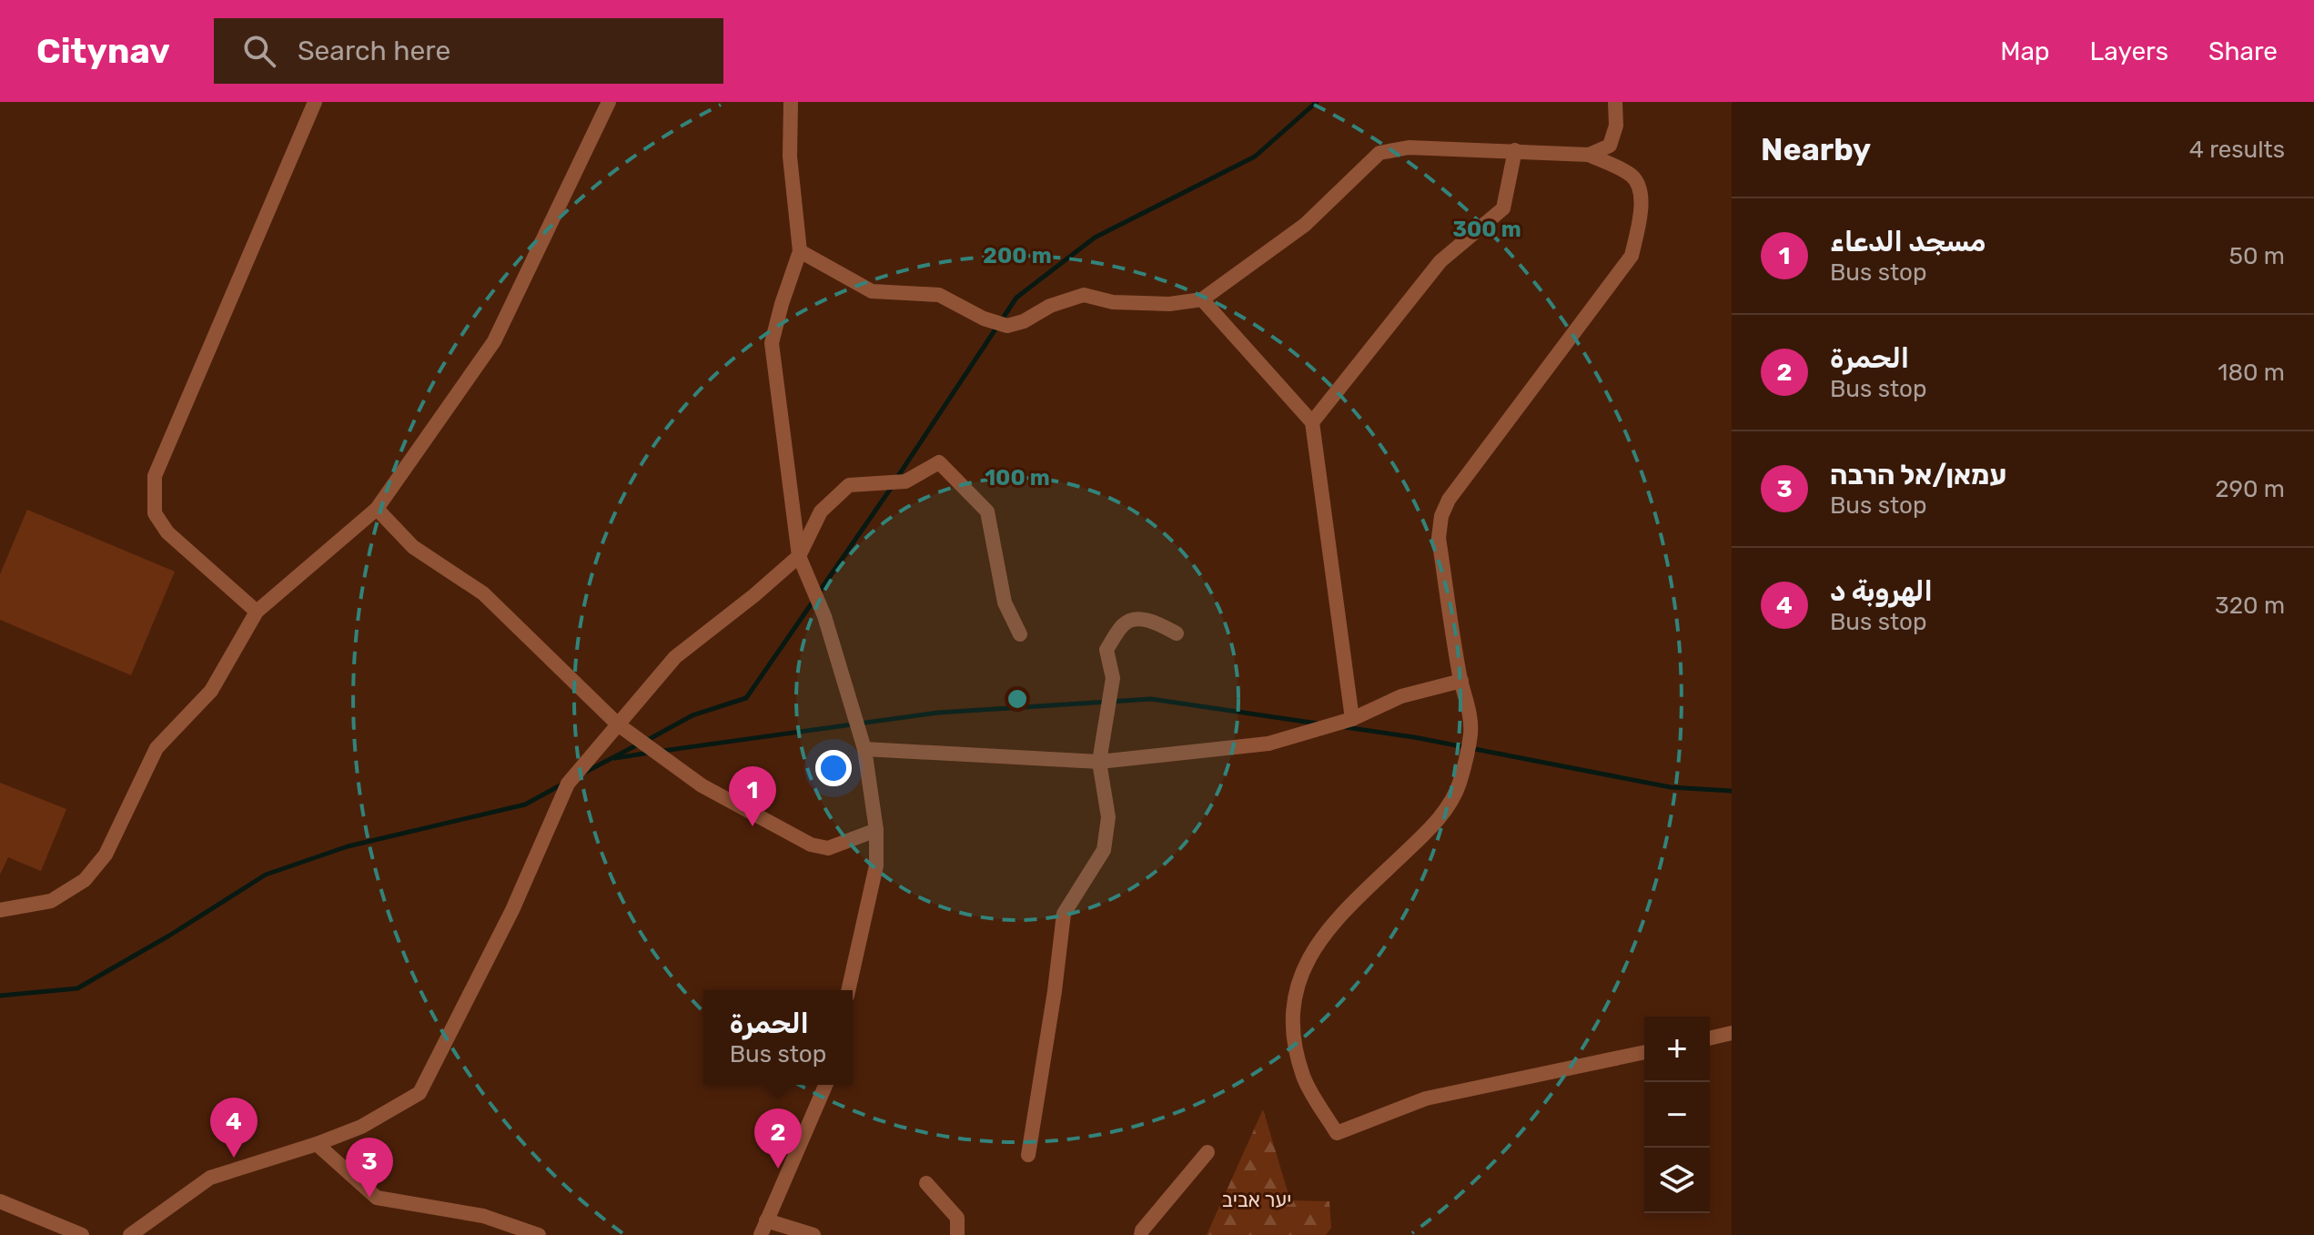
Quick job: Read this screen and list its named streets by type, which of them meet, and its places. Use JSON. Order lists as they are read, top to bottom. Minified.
{"parks":["יער אביב"],"page":{"header":"Citynav","search":"Search here","nav":["Map","Layers","Share"],"heading":["Nearby","4 results"],"list":[{"mark":"1","name":"مسجد الدعاء","note":"Bus stop","value":"50 m"},{"mark":"2","name":"الحمرة","note":"Bus stop","value":"180 m"},{"mark":"3","name":"עמאן/אל הרבה","note":"Bus stop","value":"290 m"},{"mark":"4","name":"الهروبة د","note":"Bus stop","value":"320 m"}],"pins":["1","4","2","3"],"popup":["الحمرة","Bus stop"],"map_buttons":["+","−"]},"rings":["300 m","200 m","100 m"]}
